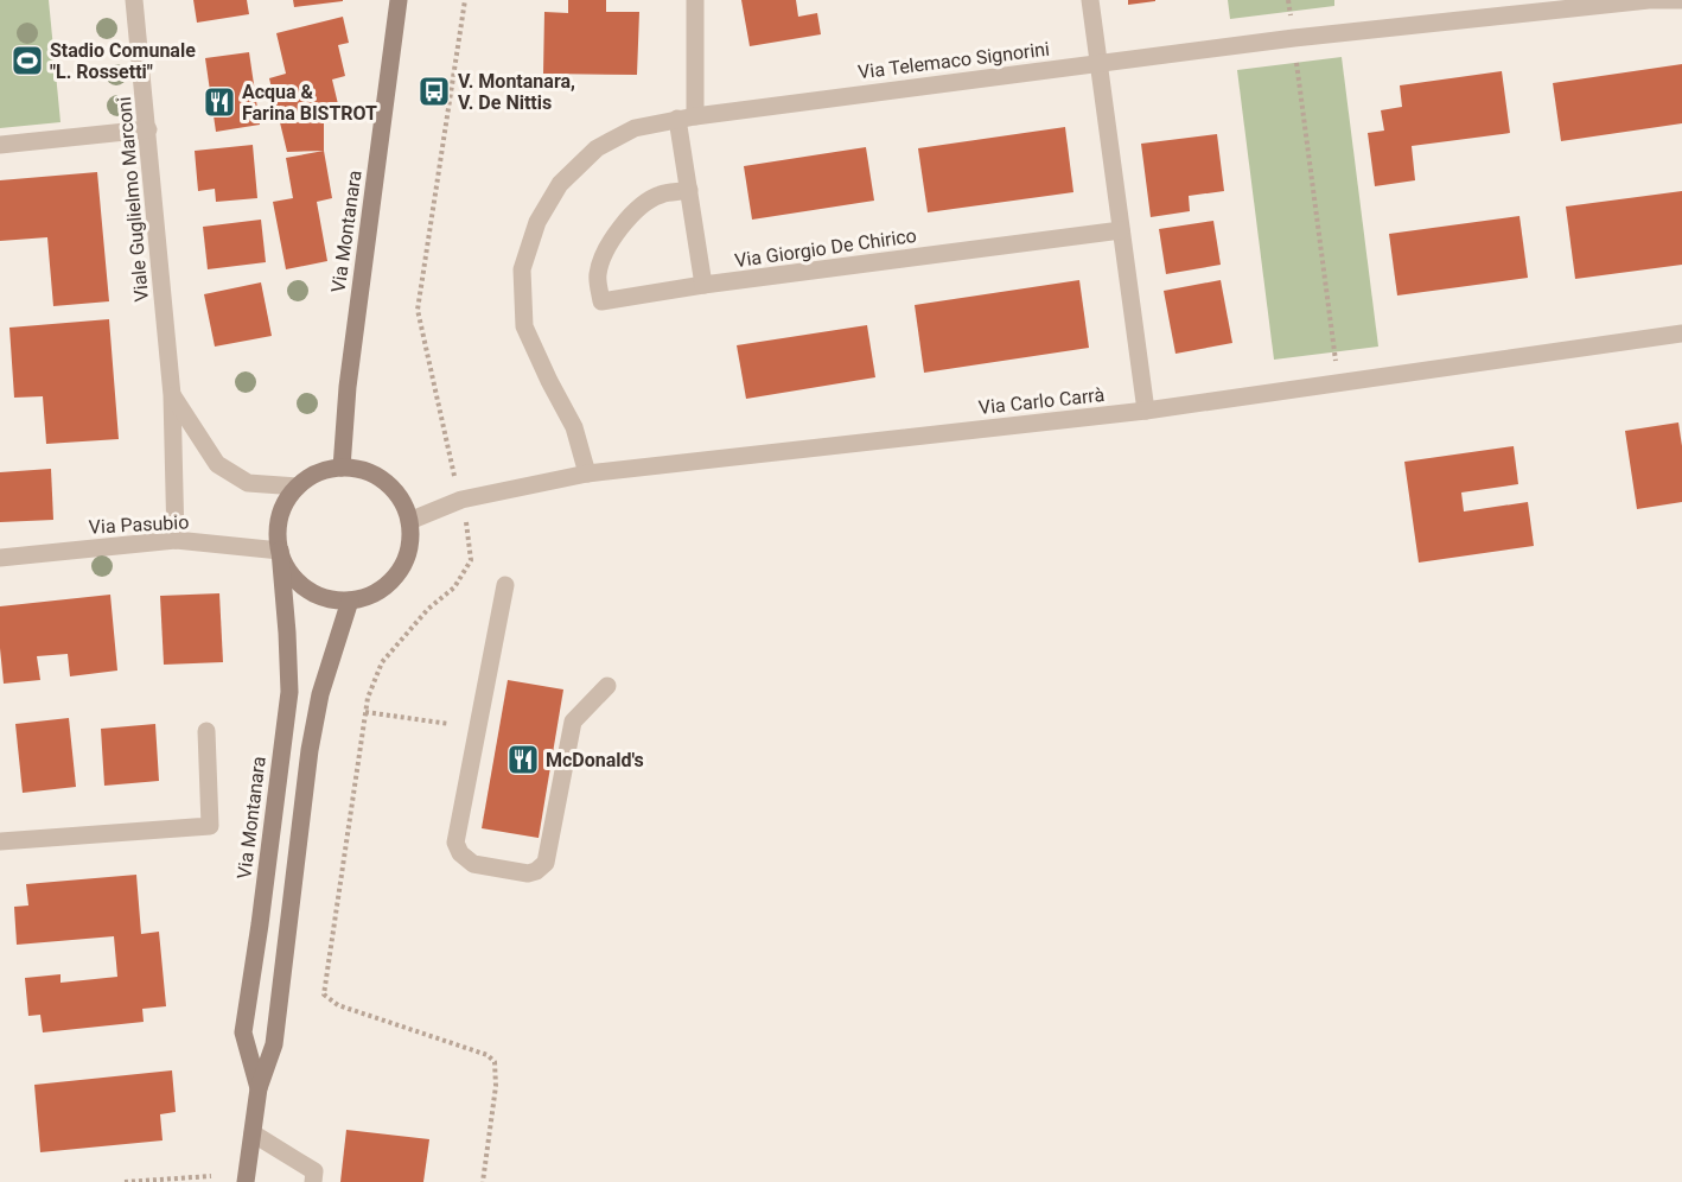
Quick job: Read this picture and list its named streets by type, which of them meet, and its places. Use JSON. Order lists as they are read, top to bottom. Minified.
{"streets":{"main road":["Via Montanara"],"street":["Via Telemaco Signorini","Viale Guglielmo Marconi","Via Giorgio De Chirico","Via Carlo Carrà","Via Pasubio"]},"crossings":[["Via Telemaco Signorini","Via Carlo Carrà"],["Viale Guglielmo Marconi","Via Montanara"],["Viale Guglielmo Marconi","Via Carlo Carrà"],["Viale Guglielmo Marconi","Via Pasubio"],["Via Montanara","Via Carlo Carrà"],["Via Montanara","Via Pasubio"],["Via Carlo Carrà","Via Pasubio"]],"places":{"sports":["Stadio Comunale \"L. Rossetti\""],"bus stop":["V. Montanara, V. De Nittis"],"restaurant":["Acqua & Farina BISTROT","McDonald's"]}}
